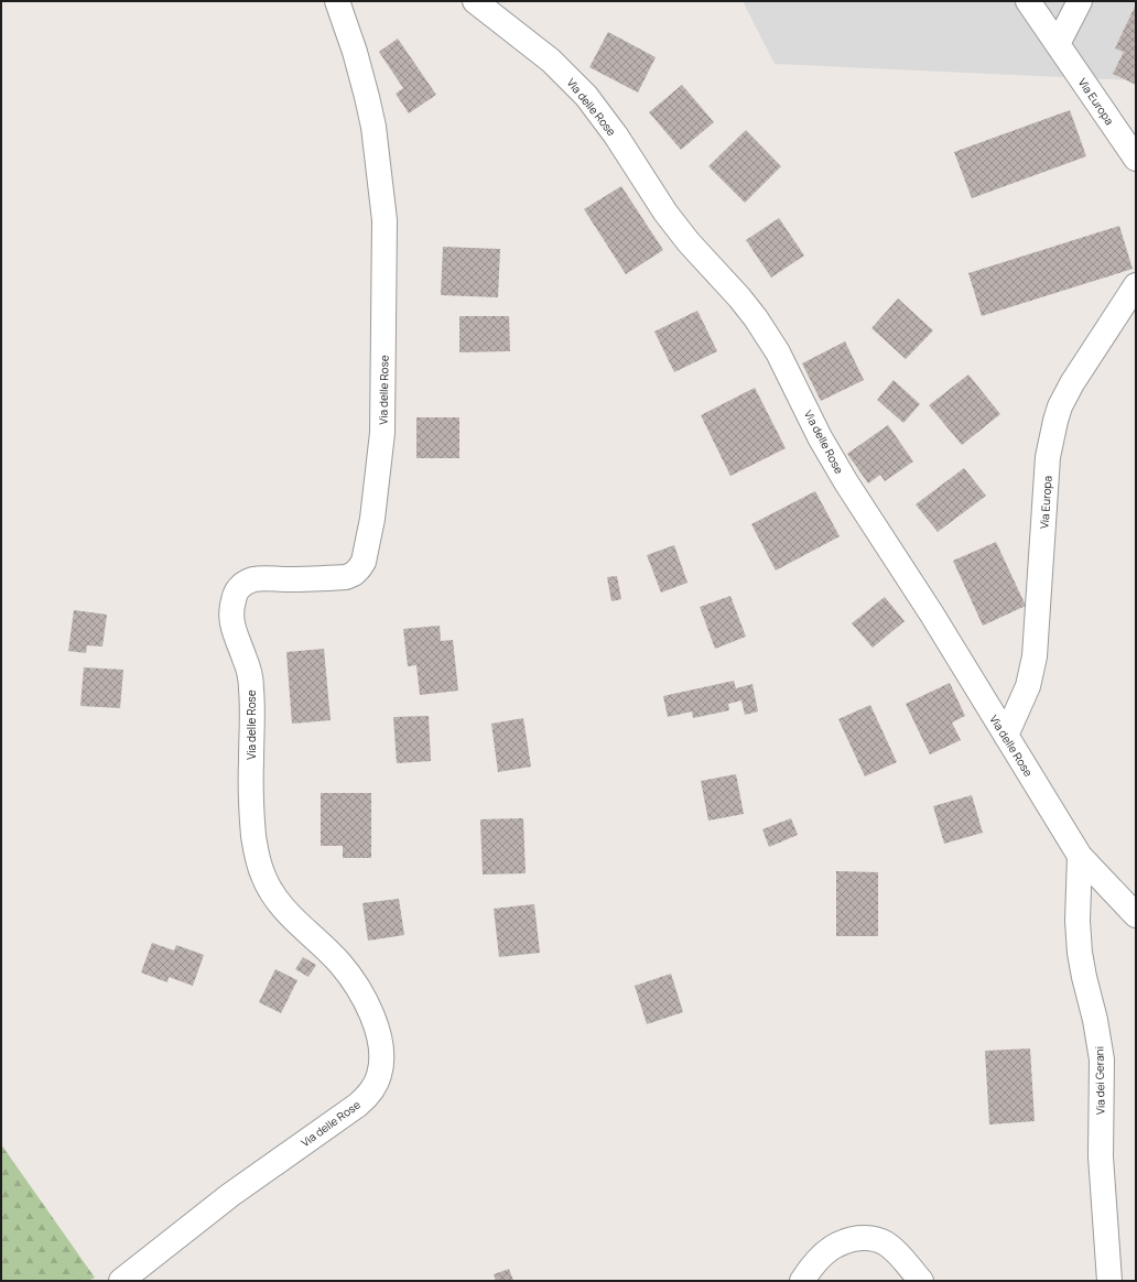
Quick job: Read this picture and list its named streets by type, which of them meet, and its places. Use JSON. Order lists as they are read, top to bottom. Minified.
{"streets":{"street":["Via Europa","Via delle Rose","Via dei Gerani"]},"crossings":[["Via Europa","Via delle Rose"],["Via delle Rose","Via dei Gerani"]]}
